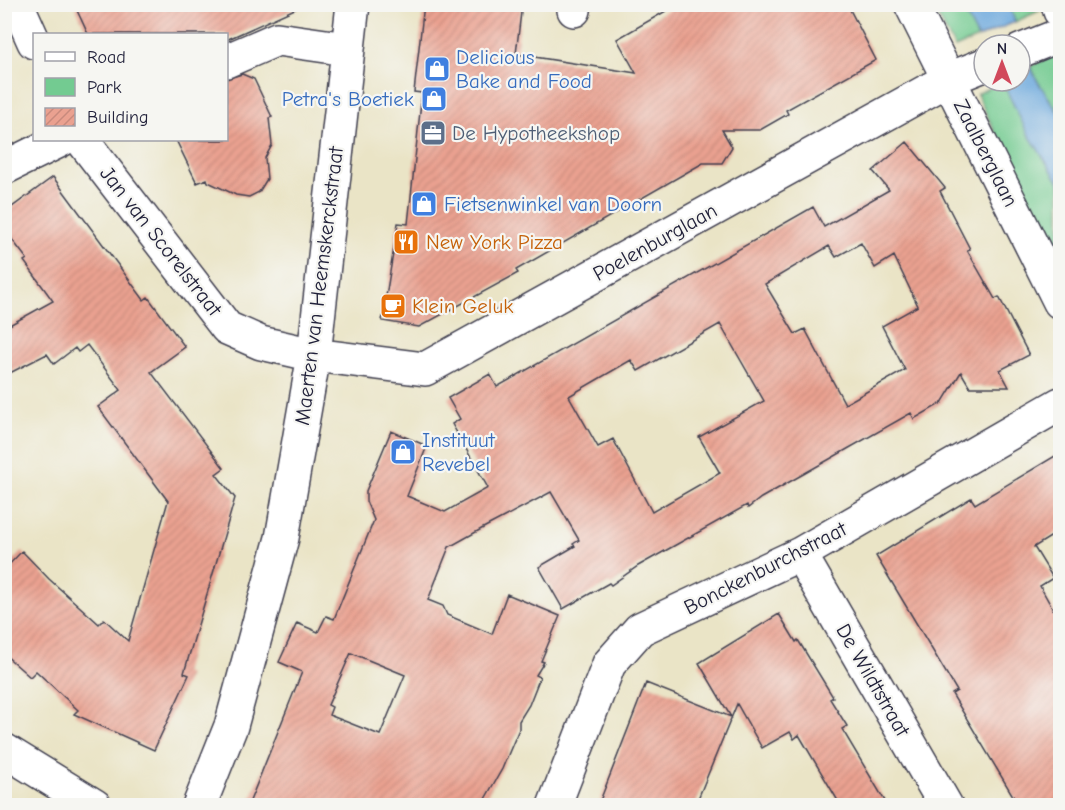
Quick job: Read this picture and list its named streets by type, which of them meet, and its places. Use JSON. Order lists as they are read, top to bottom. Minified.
{"streets":{"street":["Zaalberglaan","Jan van Scorelstraat","Poelenburglaan","Maerten van Heemskerckstraat","Bonckenburchstraat","De Wildtstraat"]},"crossings":[["Zaalberglaan","Poelenburglaan"],["Jan van Scorelstraat","Poelenburglaan"],["Jan van Scorelstraat","Maerten van Heemskerckstraat"],["Poelenburglaan","Maerten van Heemskerckstraat"],["Bonckenburchstraat","De Wildtstraat"]],"places":{"shop":["Delicious Bake and Food","Petra's Boetiek","Fietsenwinkel van Doorn","Instituut Revebel"],"office":["De Hypotheekshop"],"restaurant":["New York Pizza"],"cafe":["Klein Geluk"]},"legend":["Road","Park","Building"],"north":"top"}
